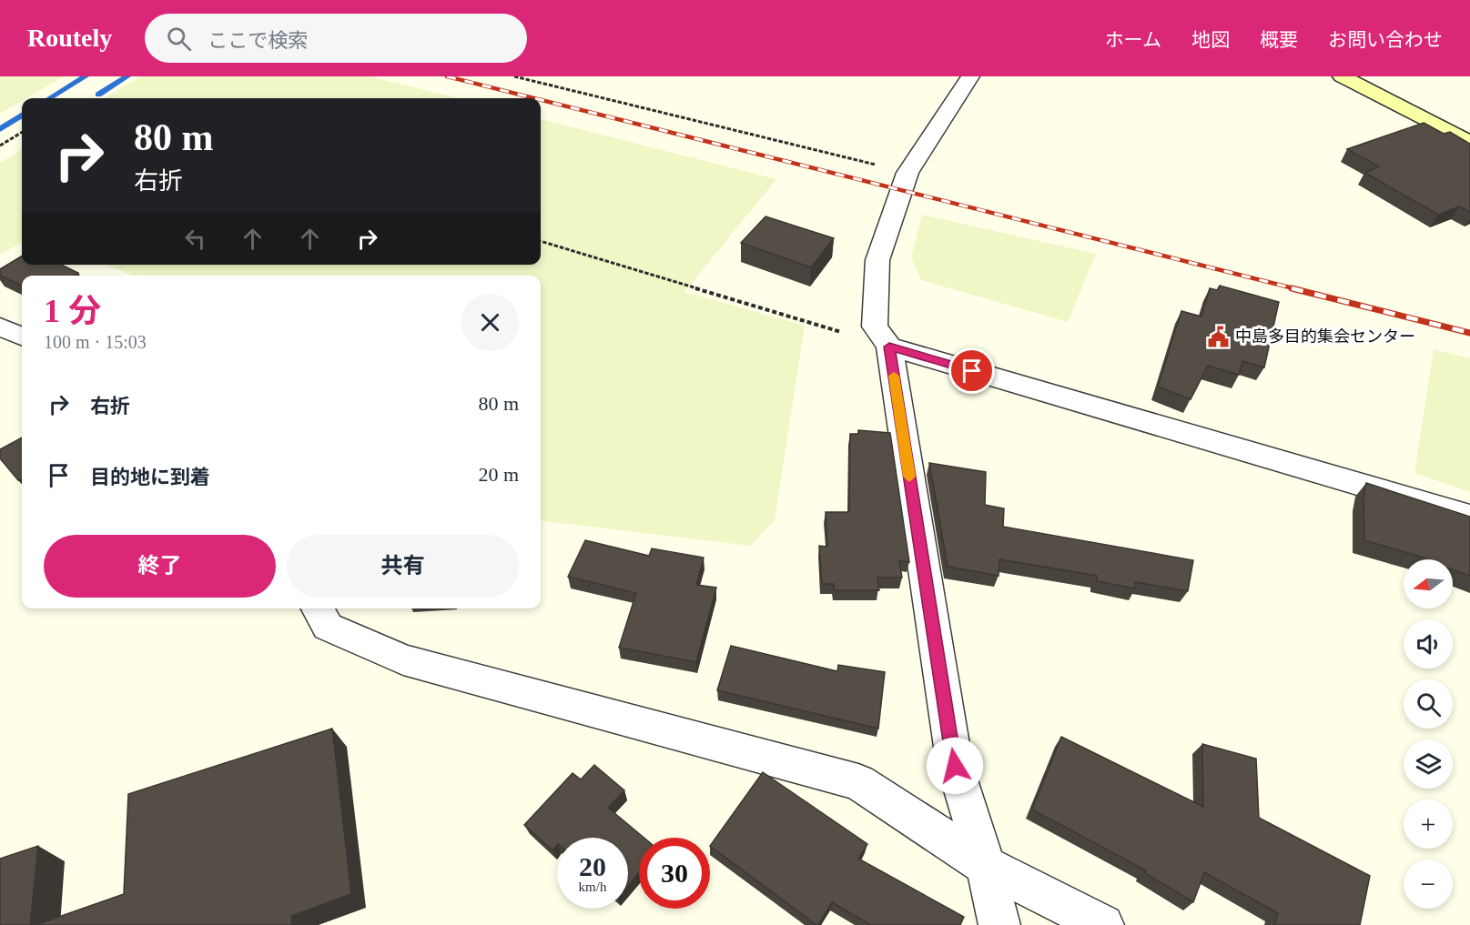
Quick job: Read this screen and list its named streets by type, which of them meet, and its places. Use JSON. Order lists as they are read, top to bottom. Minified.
{"places":{"public building":["中島多目的集会センター"]},"north":"left","page":{"header":"Routely","search":"ここで検索","nav":["ホーム","地図","概要","お問い合わせ"],"turn":["80 m","右折"],"heading":["1 分","100 m · 15:03"],"list":[{"name":"右折","value":"80 m"},{"name":"目的地に到着","value":"20 m"}],"buttons":["終了","共有"],"map_buttons":["+","−"],"speed":"20 km/h","limit":"30"}}
